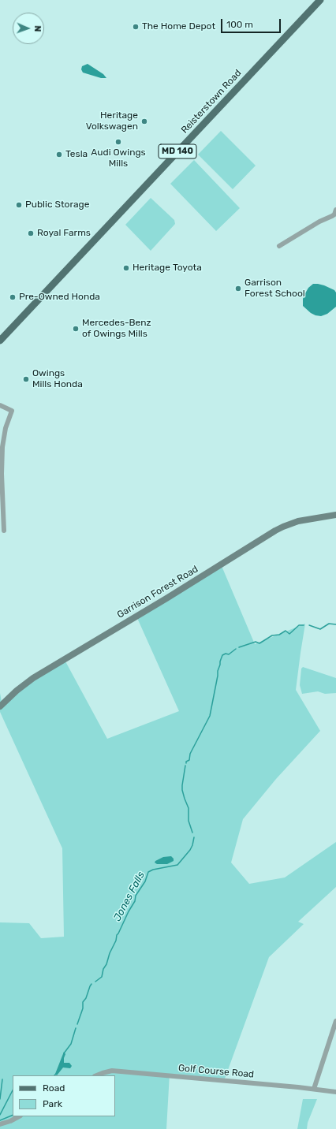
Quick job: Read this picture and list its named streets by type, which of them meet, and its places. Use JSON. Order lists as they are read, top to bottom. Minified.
{"streets":{"main road":["Reisterstown Road","MD 140","Garrison Forest Road"],"street":["Golf Course Road"]},"water":["Jones Falls"],"places":["The Home Depot","Heritage Volkswagen","Audi Owings Mills","Tesla","Public Storage","Royal Farms","Heritage Toyota","Garrison Forest School","Pre-Owned Honda","Mercedes-Benz of Owings Mills","Owings Mills Honda"],"legend":["Road","Park"],"scale_bar":"100 m","north":"right"}
